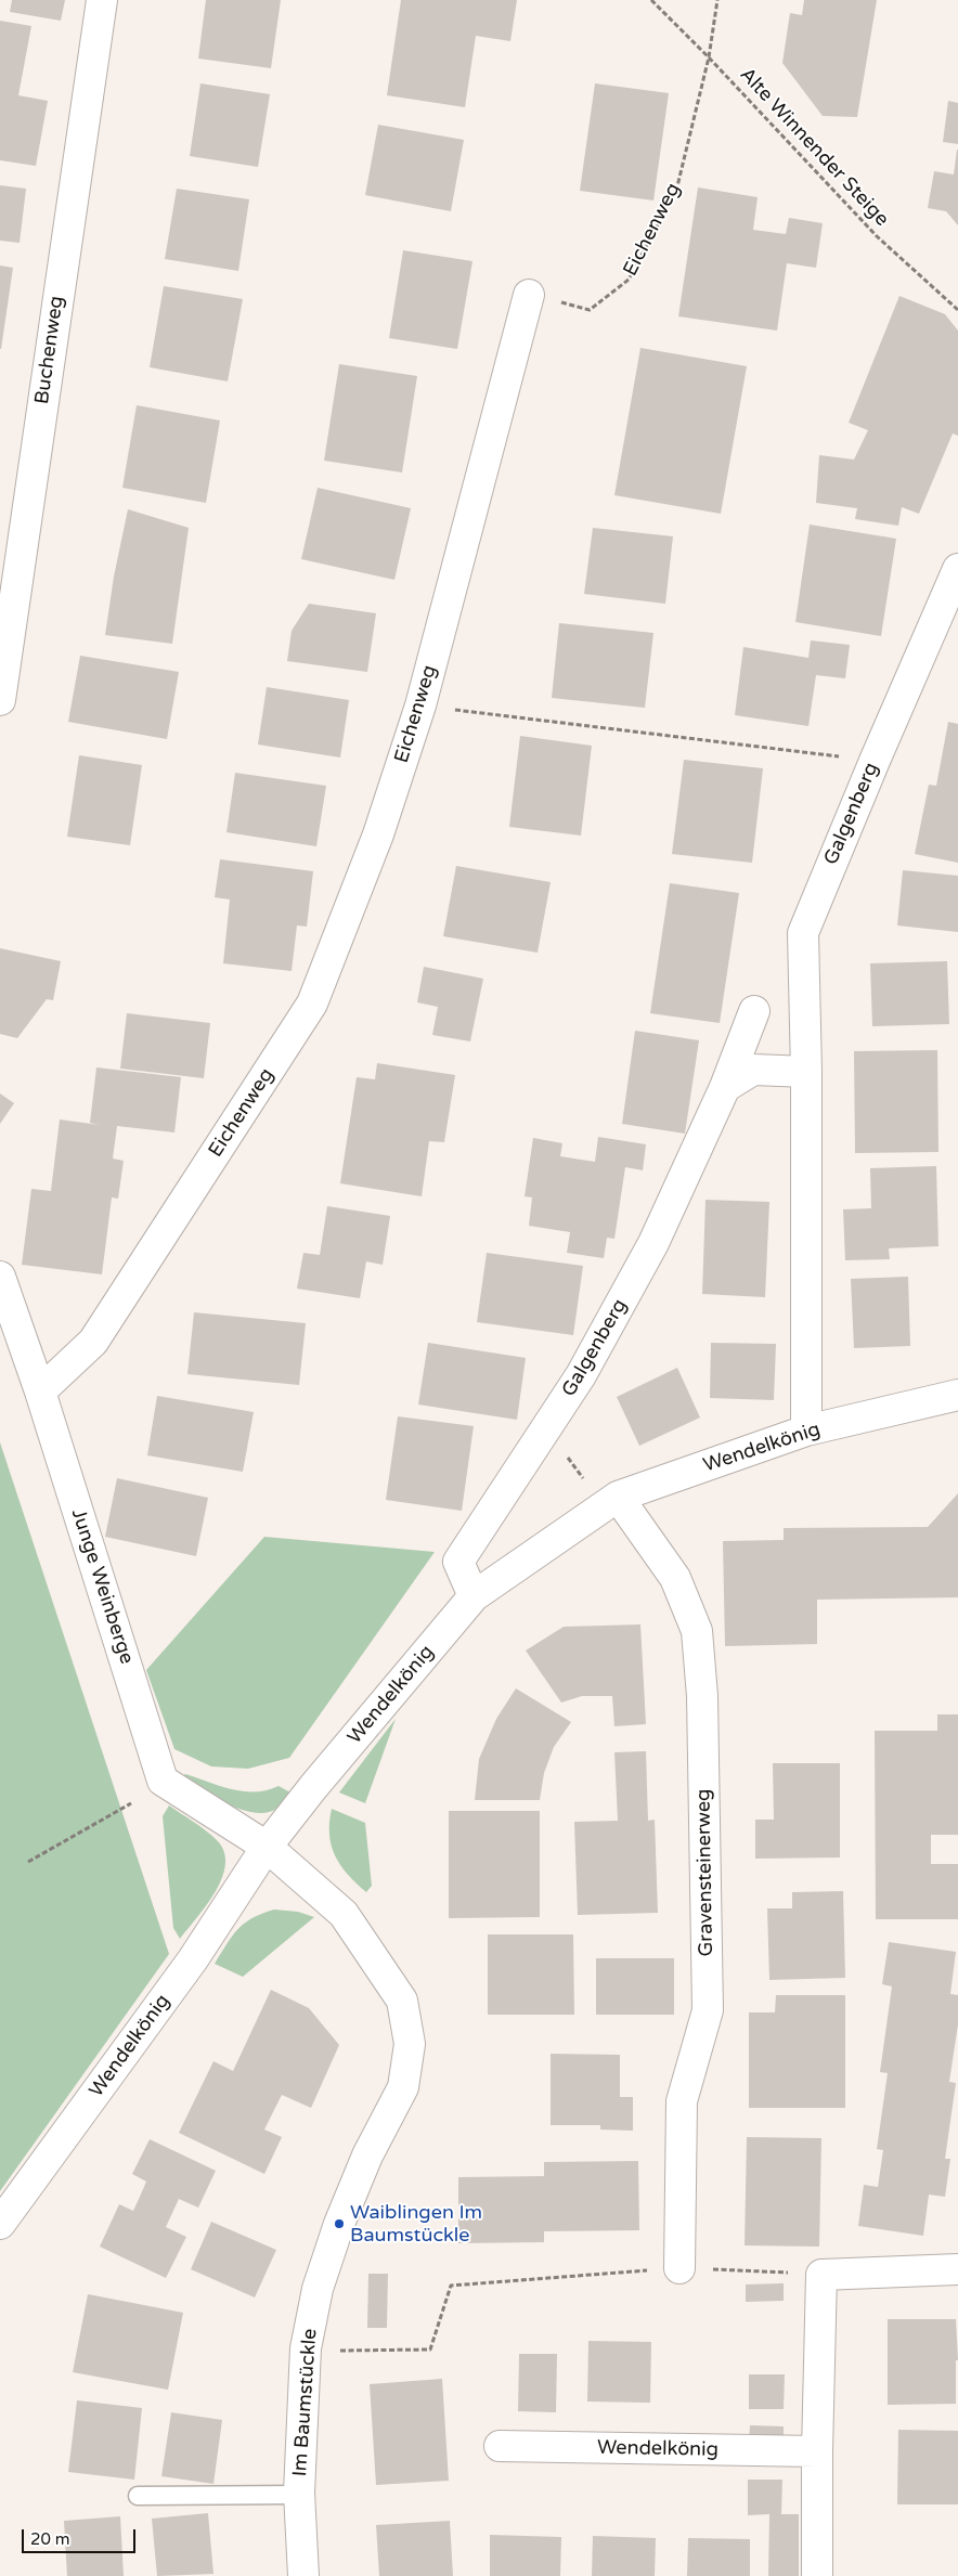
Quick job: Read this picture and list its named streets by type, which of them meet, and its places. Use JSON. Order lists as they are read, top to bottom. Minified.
{"streets":{"street":["Eichenweg","Buchenweg","Galgenberg","Wendelkönig","Junge Weinberge","Gravensteinerweg","Im Baumstückle"],"path":["Alte Winnender Steige"]},"crossings":[["Alte Winnender Steige","Eichenweg"],["Eichenweg","Junge Weinberge"],["Galgenberg","Wendelkönig"],["Wendelkönig","Junge Weinberge"],["Wendelkönig","Gravensteinerweg"],["Wendelkönig","Im Baumstückle"],["Junge Weinberge","Im Baumstückle"]],"places":["Waiblingen Im Baumstückle"],"scale_bar":"20 m"}
